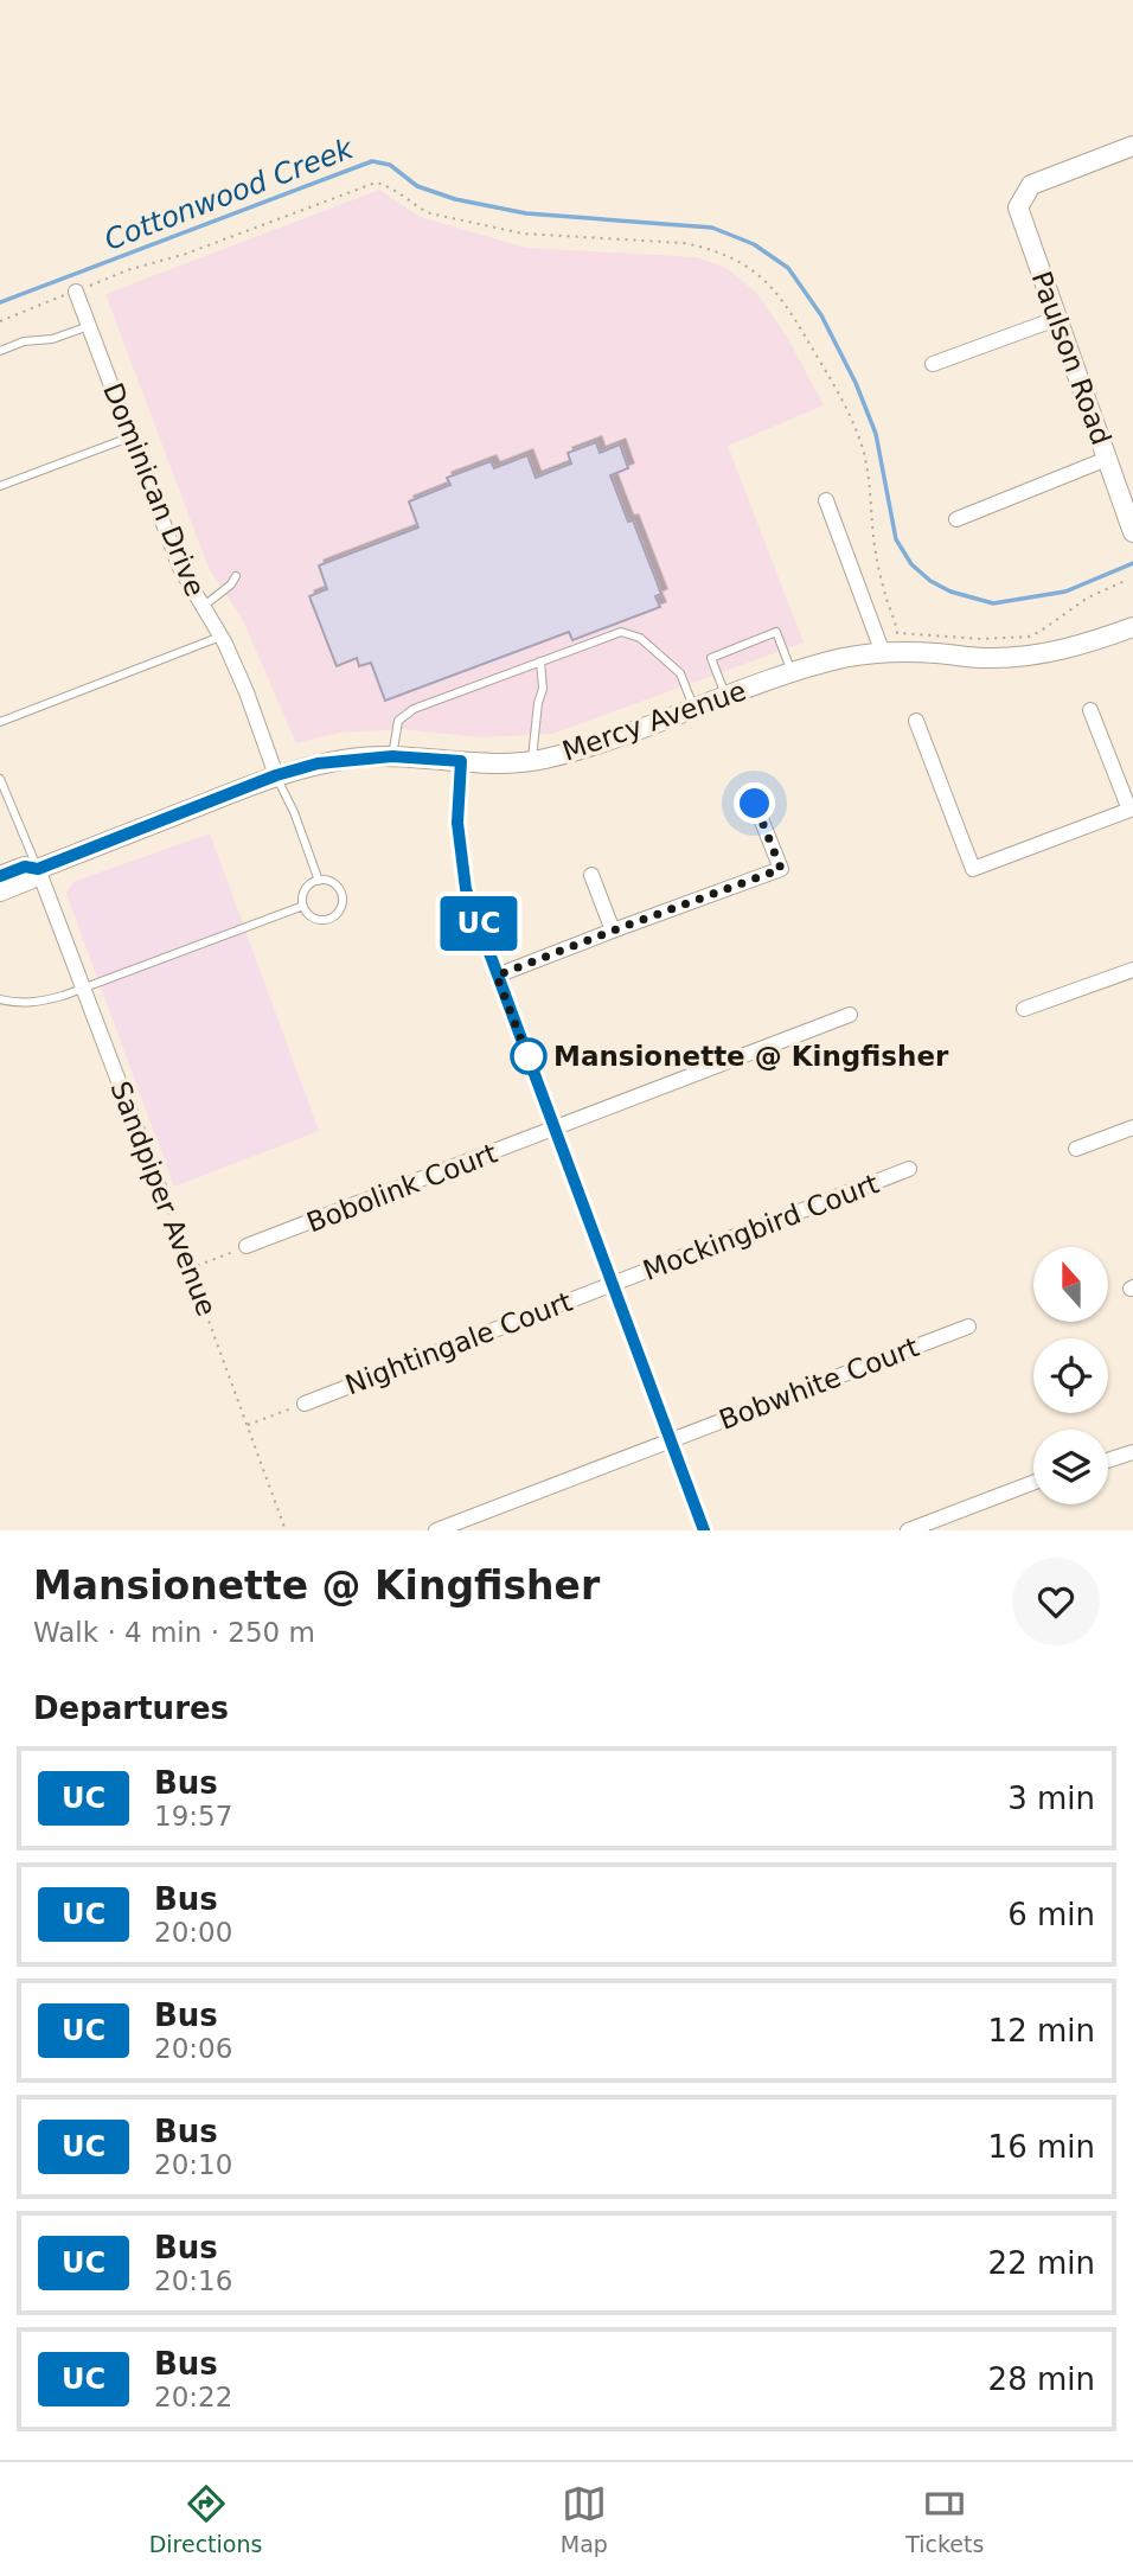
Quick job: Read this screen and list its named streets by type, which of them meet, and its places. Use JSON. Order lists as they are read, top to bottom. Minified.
{"streets":{"street":["Paulson Road","Dominican Drive","Mercy Avenue","Bobolink Court","Sandpiper Avenue","Mockingbird Court","Nightingale Court","Bobwhite Court"]},"crossings":[["Dominican Drive","Mercy Avenue"],["Mercy Avenue","Sandpiper Avenue"],["Mockingbird Court","Nightingale Court"]],"water":["Cottonwood Creek"],"places":["Mansionette @ Kingfisher"],"lines":["bus line UC"],"north":"top","page":{"on_map":"UC","heading":[["Mansionette @ Kingfisher","Walk · 4 min · 250 m"],"Departures"],"list":[{"mark":"UC","name":"Bus","note":"19:57","value":"3 min"},{"mark":"UC","name":"Bus","note":"20:00","value":"6 min"},{"mark":"UC","name":"Bus","note":"20:06","value":"12 min"},{"mark":"UC","name":"Bus","note":"20:10","value":"16 min"},{"mark":"UC","name":"Bus","note":"20:16","value":"22 min"},{"mark":"UC","name":"Bus","note":"20:22","value":"28 min"}],"tabs":["Directions","Map","Tickets"]}}
